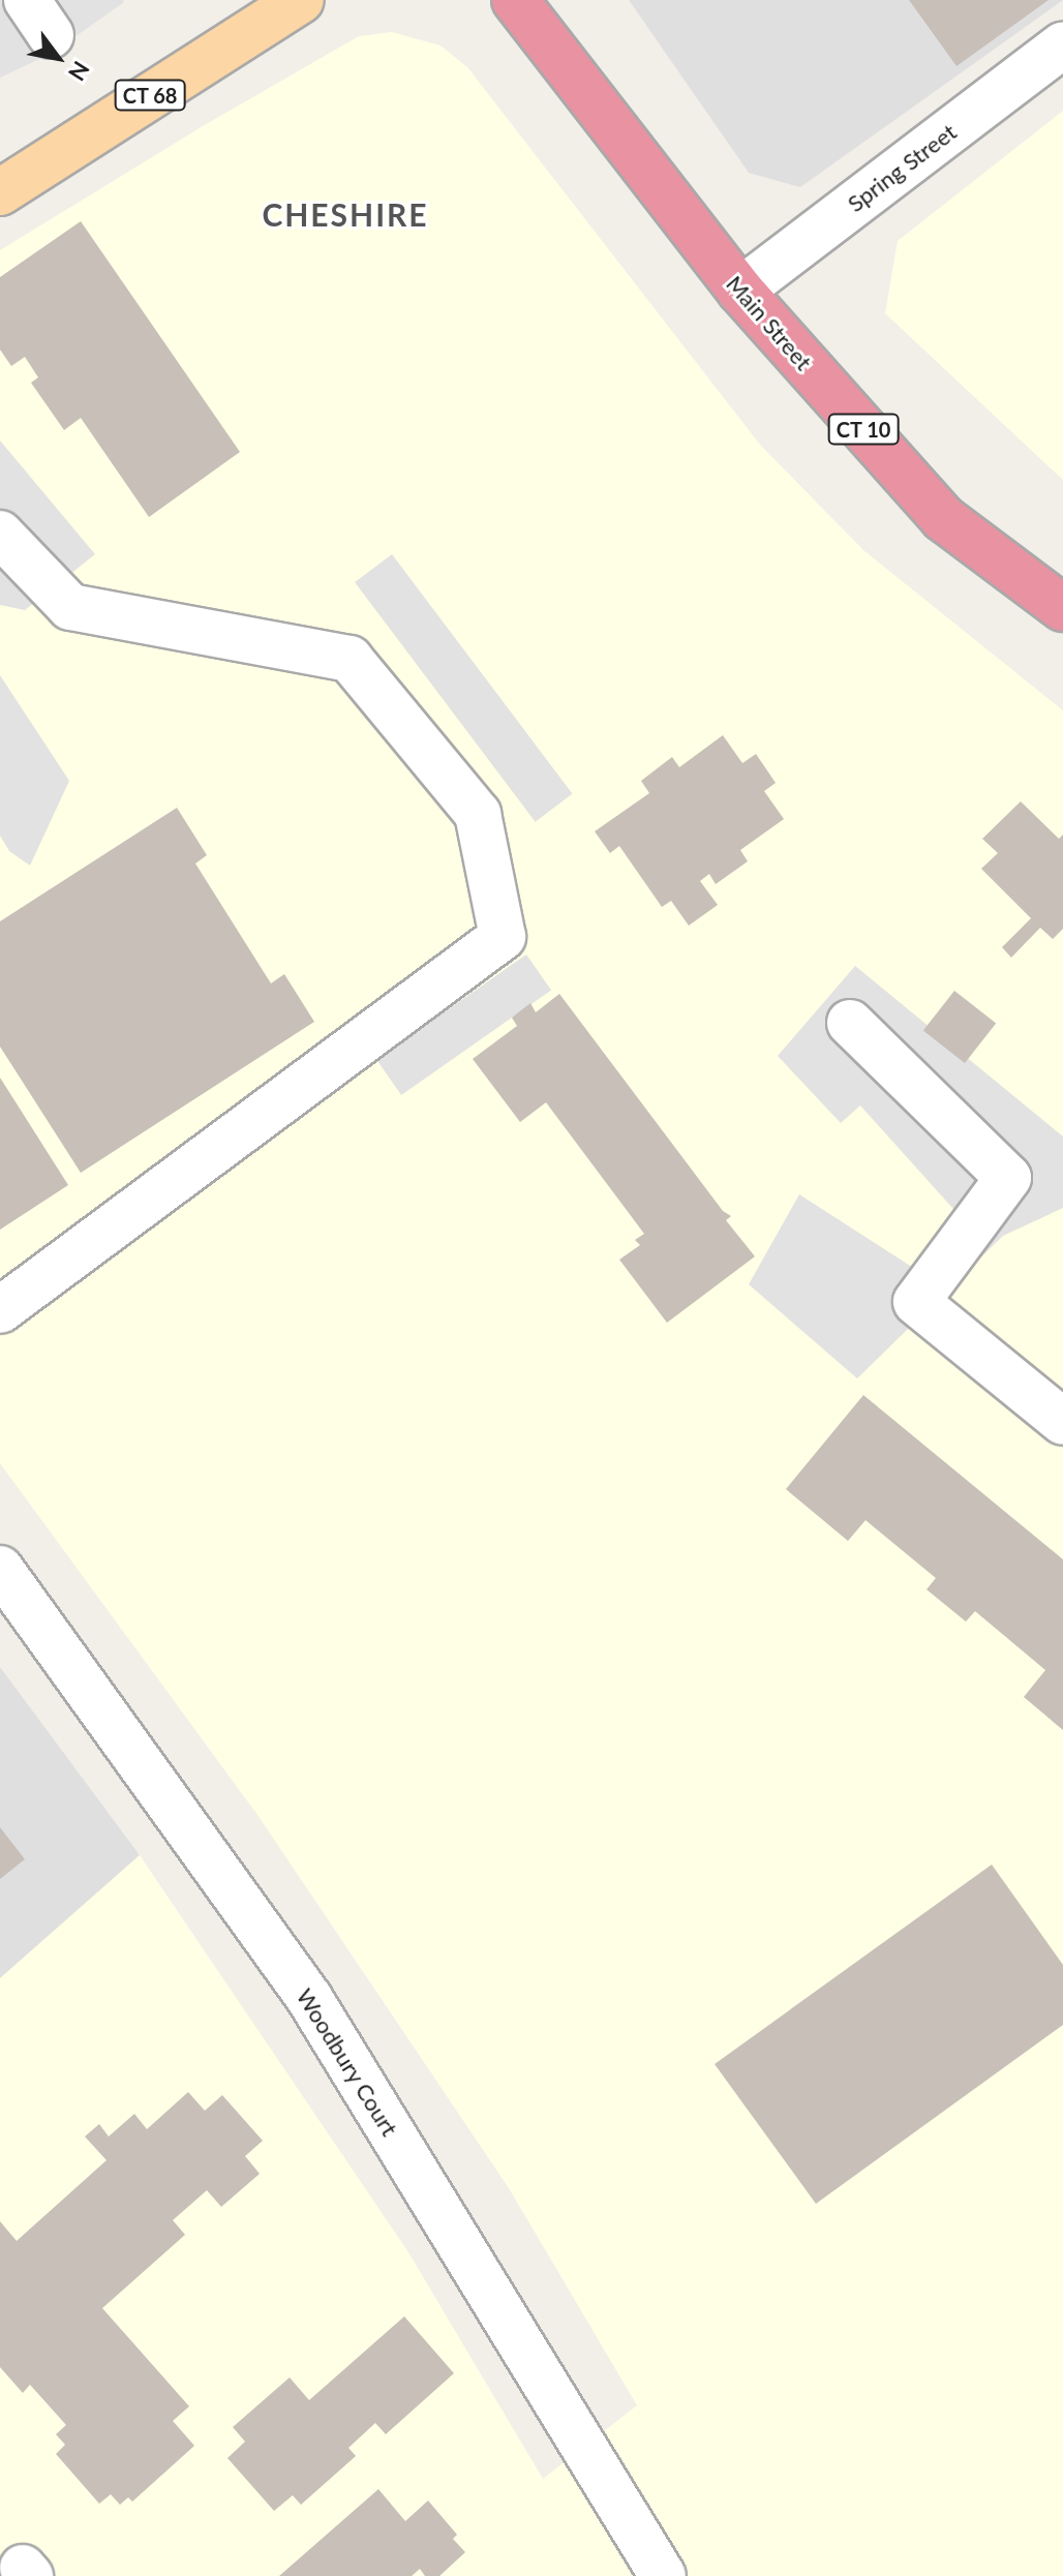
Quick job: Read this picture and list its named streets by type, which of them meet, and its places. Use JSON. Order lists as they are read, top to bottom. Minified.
{"streets":{"highway":["Main Street","CT 10"],"main road":["CT 68"],"street":["Spring Street","Woodbury Court"]},"crossings":[["Spring Street","Main Street"]],"districts":["CHESHIRE"],"north":"bottom right"}
